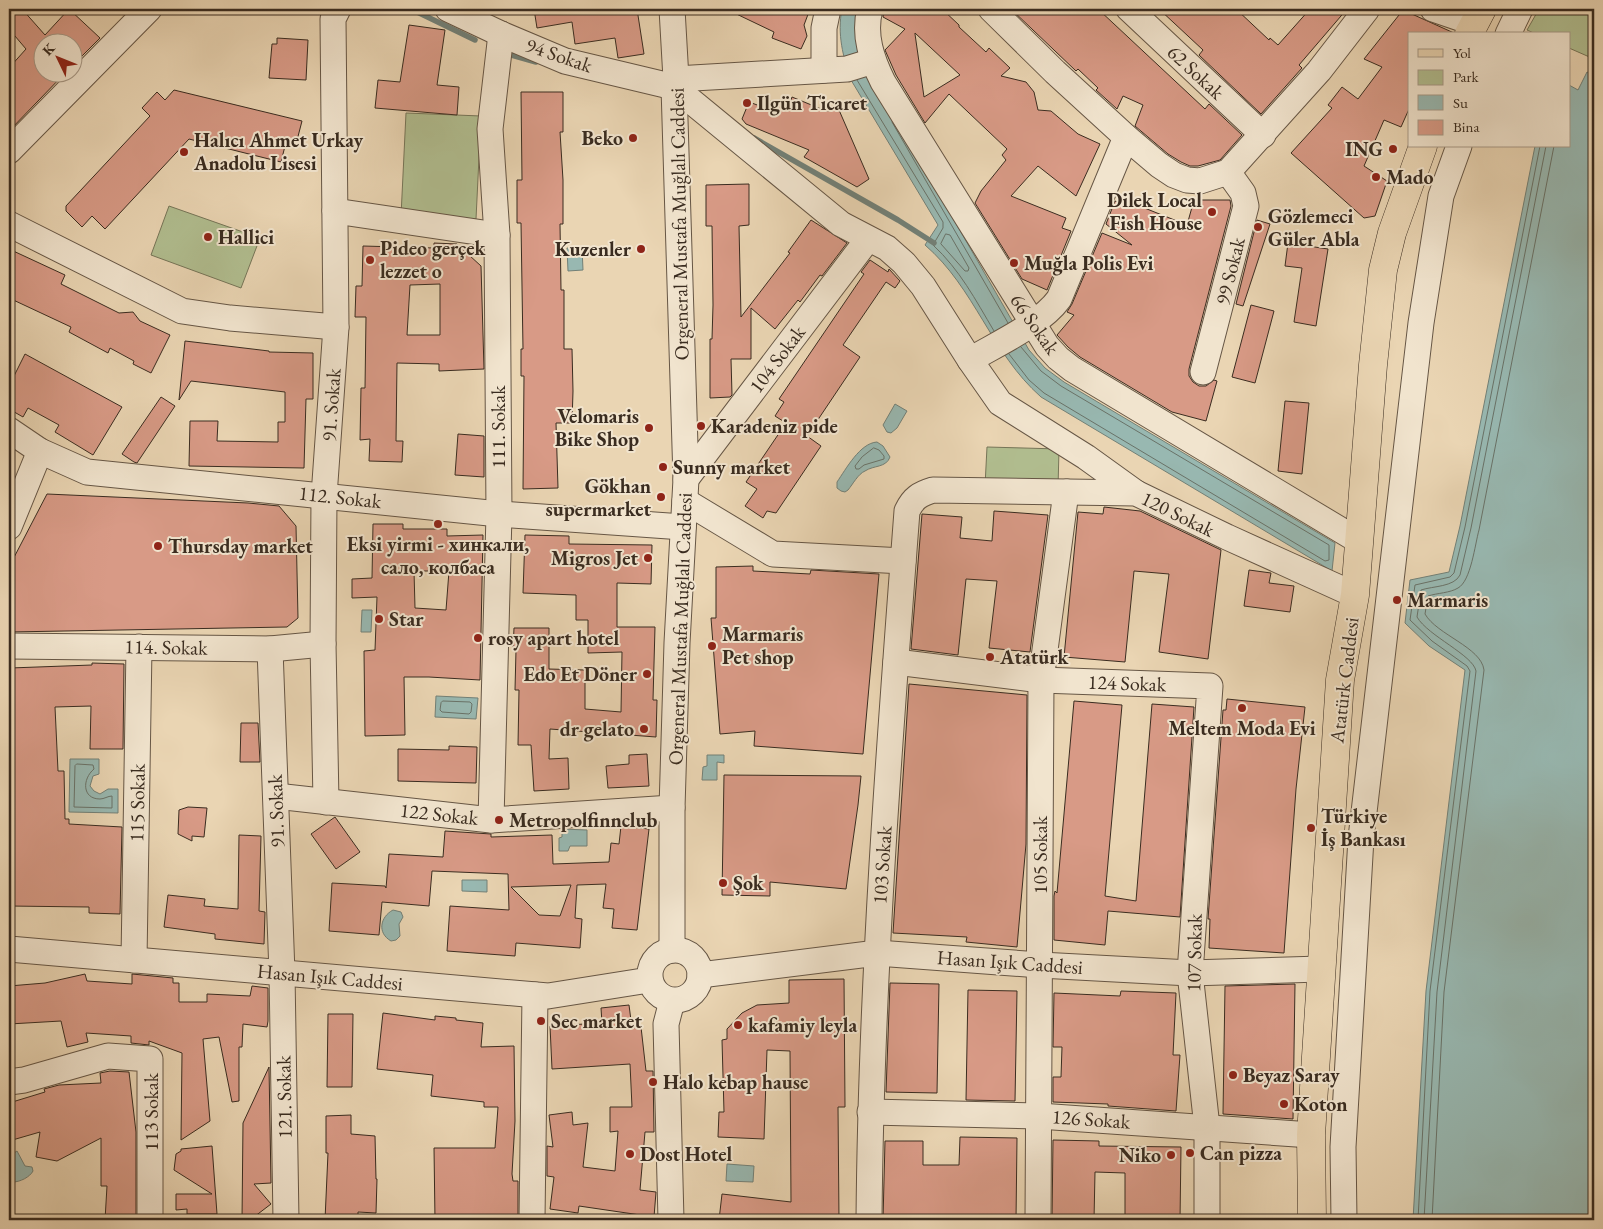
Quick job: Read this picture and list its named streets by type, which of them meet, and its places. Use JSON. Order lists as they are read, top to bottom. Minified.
{"streets":{"main road":["Atatürk Caddesi"],"street":["94 Sokak","62 Sokak","Orgeneral Mustafa Muğlalı Caddesi","99 Sokak","66 Sokak","104 Sokak","91. Sokak","111. Sokak","112. Sokak","120 Sokak","114. Sokak","124 Sokak","115 Sokak","122 Sokak","105 Sokak","103 Sokak","107 Sokak","Hasan Işık Caddesi","121. Sokak","113 Sokak","126 Sokak"]},"crossings":[["94 Sokak","Orgeneral Mustafa Muğlalı Caddesi"],["94 Sokak","111. Sokak"],["Orgeneral Mustafa Muğlalı Caddesi","104 Sokak"],["Orgeneral Mustafa Muğlalı Caddesi","112. Sokak"],["Orgeneral Mustafa Muğlalı Caddesi","122 Sokak"],["Orgeneral Mustafa Muğlalı Caddesi","Hasan Işık Caddesi"],["66 Sokak","Atatürk Caddesi"],["91. Sokak","112. Sokak"],["91. Sokak","114. Sokak"],["91. Sokak","122 Sokak"],["91. Sokak","Hasan Işık Caddesi"],["91. Sokak","121. Sokak"],["111. Sokak","112. Sokak"],["111. Sokak","122 Sokak"],["120 Sokak","Atatürk Caddesi"],["120 Sokak","105 Sokak"],["120 Sokak","103 Sokak"],["114. Sokak","115 Sokak"],["Atatürk Caddesi","Hasan Işık Caddesi"],["Atatürk Caddesi","126 Sokak"],["124 Sokak","105 Sokak"],["124 Sokak","103 Sokak"],["124 Sokak","107 Sokak"],["115 Sokak","Hasan Işık Caddesi"],["105 Sokak","Hasan Işık Caddesi"],["105 Sokak","126 Sokak"],["103 Sokak","Hasan Işık Caddesi"],["103 Sokak","126 Sokak"],["107 Sokak","Hasan Işık Caddesi"],["107 Sokak","126 Sokak"],["Hasan Işık Caddesi","121. Sokak"]],"places":["Ilgün Ticaret","Beko","ING","Halıcı Ahmet Urkay Anadolu Lisesi","Mado","Dilek Local Fish House","Gözlemeci Güler Abla","Hallici","Kuzenler","Pideo gerçek lezzet o","Muğla Polis Evi","Karadeniz pide","Velomaris Bike Shop","Sunny market","Gökhan supermarket","Eksi yirmi - хинкали, сало, колбаса","Thursday market","Migros Jet","Marmaris","Star","rosy apart hotel","Marmaris Pet shop","Atatürk","Edo Et Döner","Meltem Moda Evi","dr gelato","Metropolfinnclub","Türkiye İş Bankası","Şok","Sec market","kafamiy leyla","Beyaz Saray","Halo kebap hause","Koton","Can pizza","Dost Hotel","Niko"],"legend":["Yol","Park","Su","Bina"],"north":"top left"}
